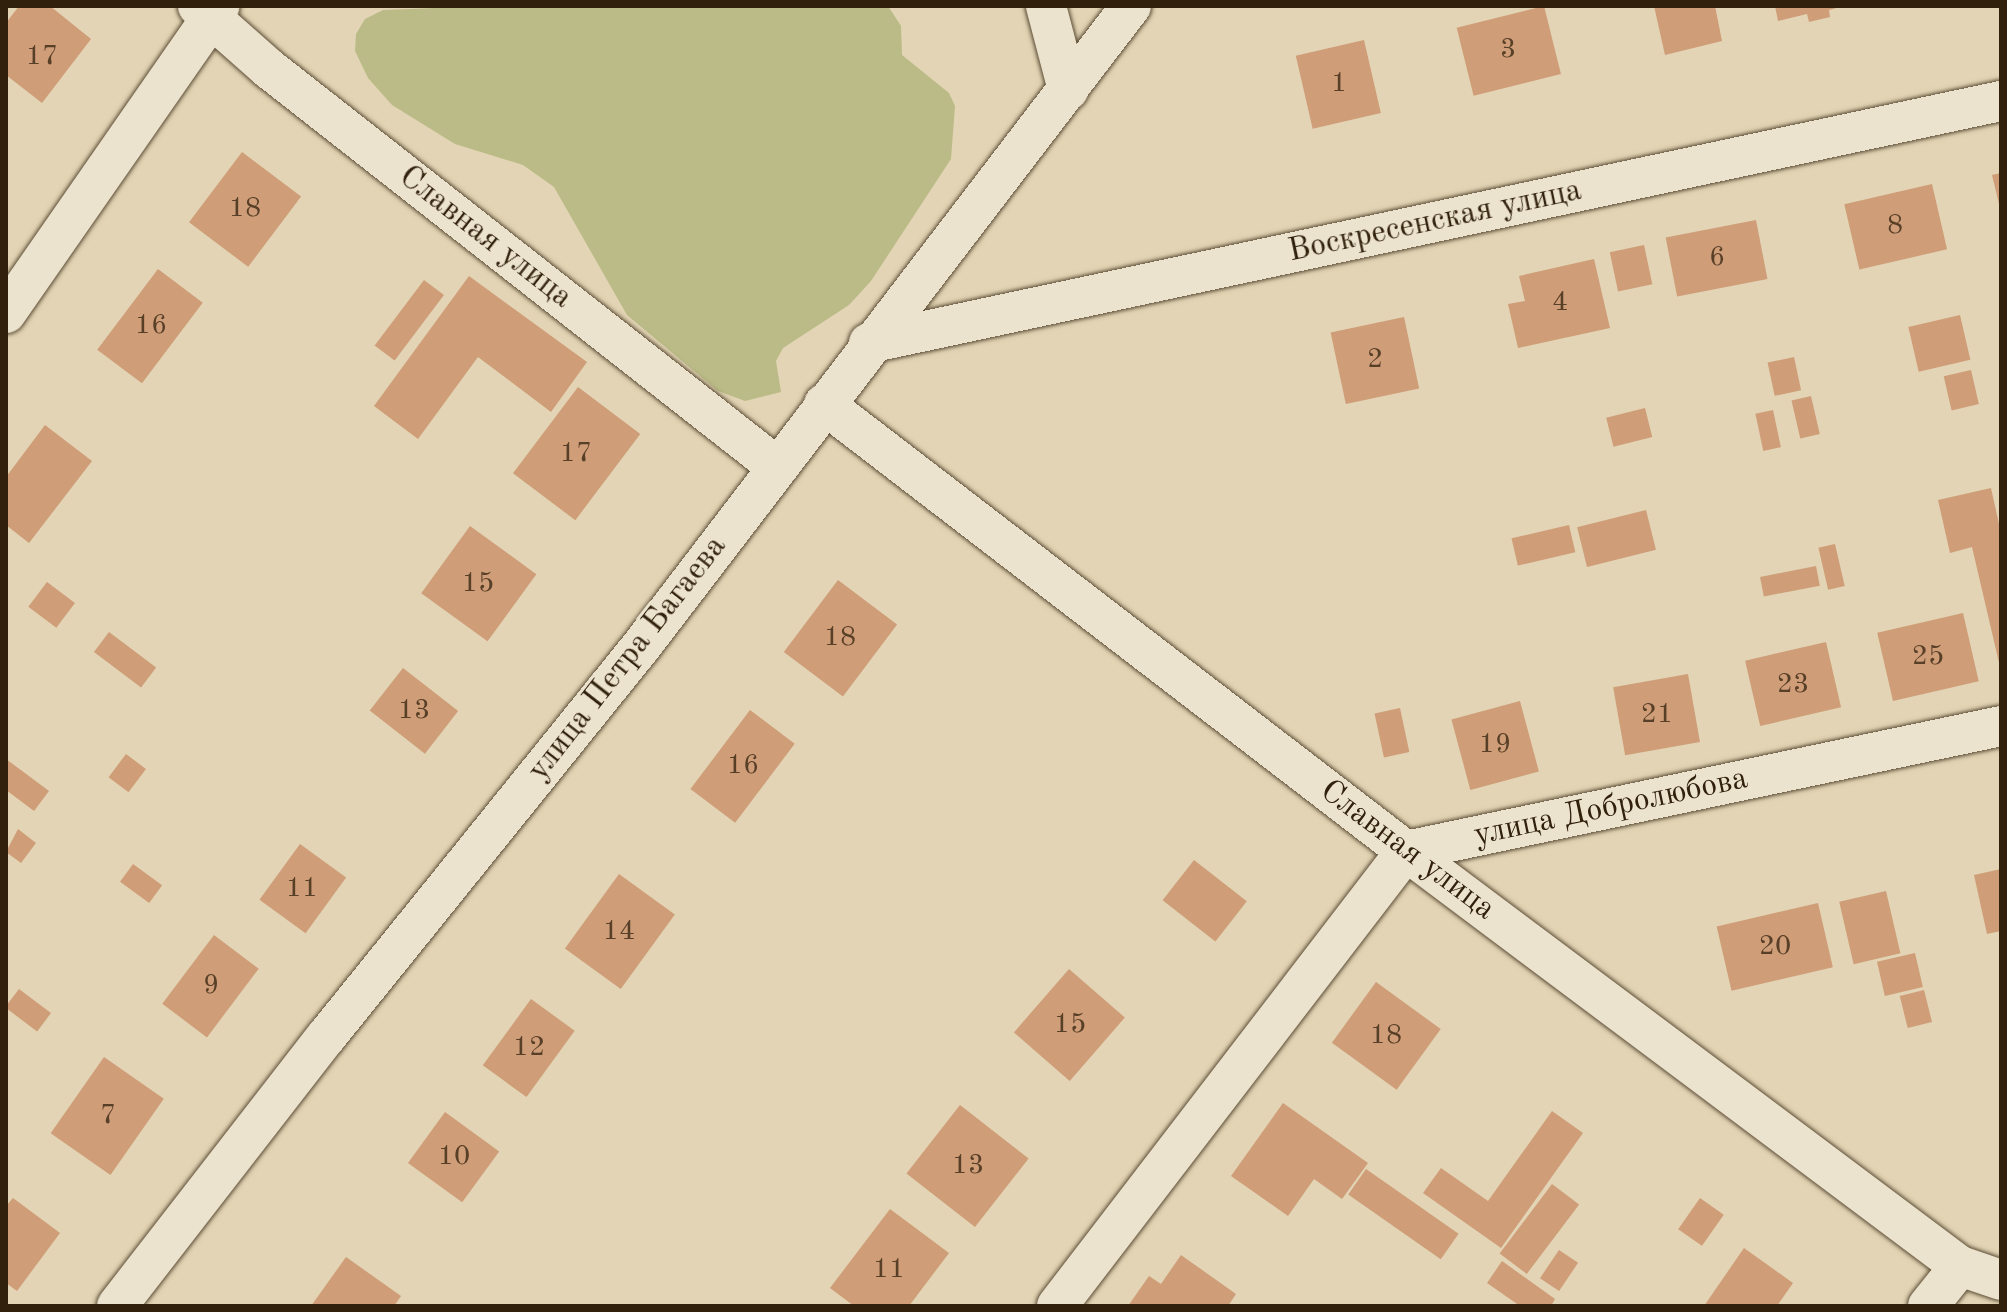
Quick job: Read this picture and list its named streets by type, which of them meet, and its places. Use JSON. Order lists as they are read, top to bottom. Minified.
{"streets":{"street":["Воскресенская улица","Славная улица","улица Петра Багаева","улица Добролюбова"]},"crossings":[["Воскресенская улица","улица Петра Багаева"],["Славная улица","улица Петра Багаева"],["Славная улица","улица Добролюбова"]],"house_numbers":["3","17","1","18","8","6","4","16","2","17","15","18","25","23","13","21","19","16","11","14","20","9","15","18","12","7","10","13","11"]}
